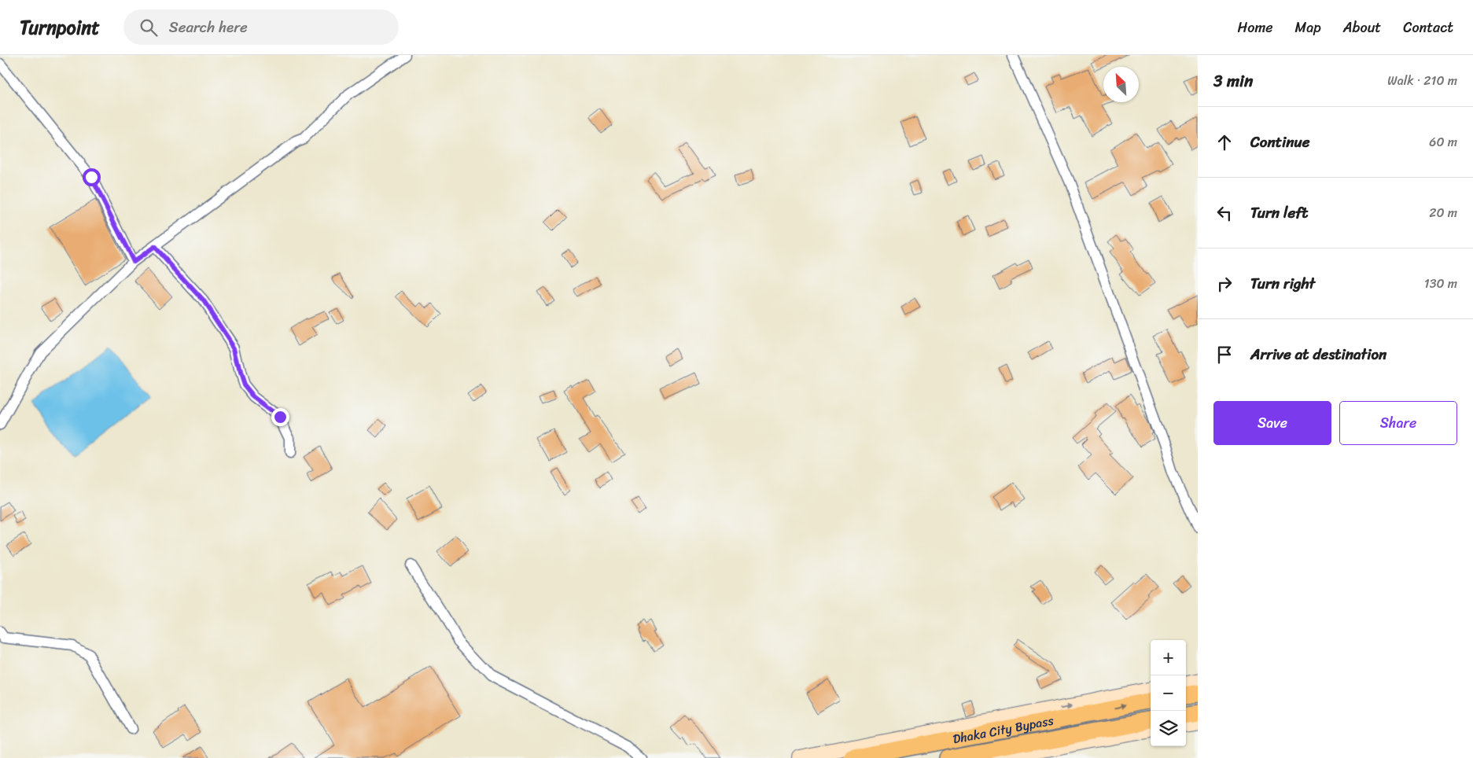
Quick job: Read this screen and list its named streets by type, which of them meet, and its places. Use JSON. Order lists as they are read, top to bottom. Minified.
{"streets":{"highway":["Dhaka City Bypass"]},"north":"top left","page":{"header":"Turnpoint","search":"Search here","nav":["Home","Map","About","Contact"],"heading":["3 min","Walk · 210 m"],"list":[["Continue","60 m"],["Turn left","20 m"],["Turn right","130 m"],"Arrive at destination"],"buttons":["Save","Share"],"map_buttons":["+","−"]}}
